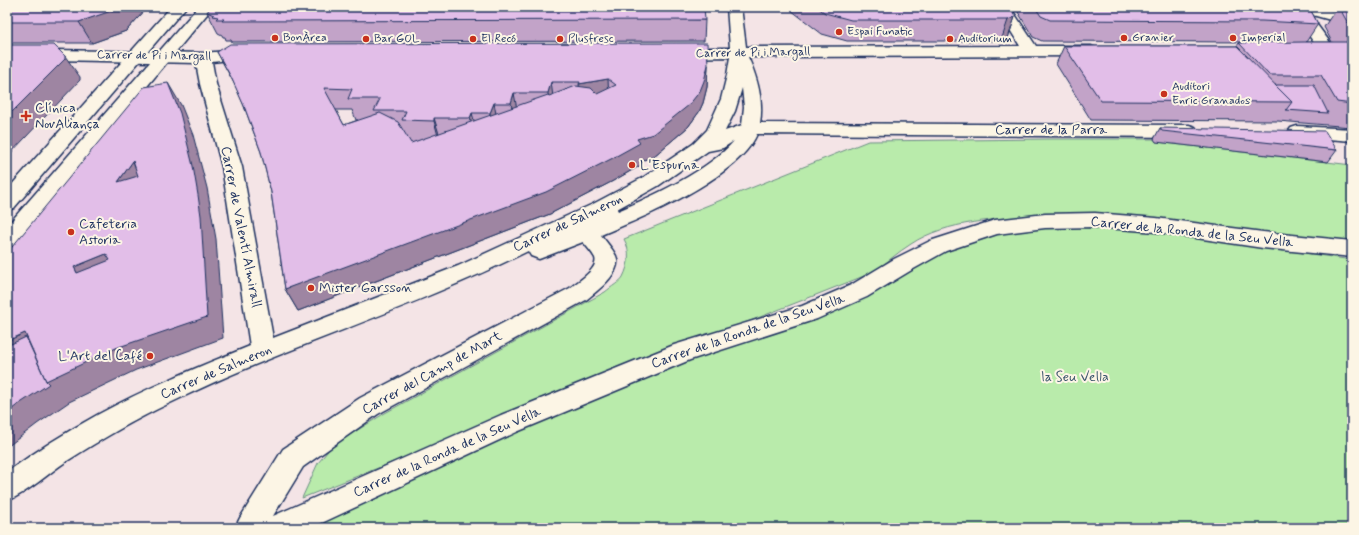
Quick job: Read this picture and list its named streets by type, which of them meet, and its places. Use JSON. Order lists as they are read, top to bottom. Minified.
{"streets":{"street":["Carrer de Pi i Margall","Carrer de la Parra","Carrer de Salmeron","Carrer de Valentí Almirall","Carrer de la Ronda de la Seu Vella","Carrer del Camp de Mart"]},"crossings":[["Carrer de Pi i Margall","Carrer de Salmeron"],["Carrer de Pi i Margall","Carrer de Valentí Almirall"],["Carrer de la Parra","Carrer de Salmeron"],["Carrer de Salmeron","Carrer de Valentí Almirall"],["Carrer de Salmeron","Carrer del Camp de Mart"]],"parks":["la Seu Vella"],"places":{"other":["Espai Funatic","BonÀrea","Granier","Imperial","Bar GOL","El Recó","Plusfresc","Auditorium","Auditori Enric Granados","L'Espurna","Cafeteria Astoria","Mister Garsson","L'Art del Café"],"health":["Clínica NovAliança"]}}
